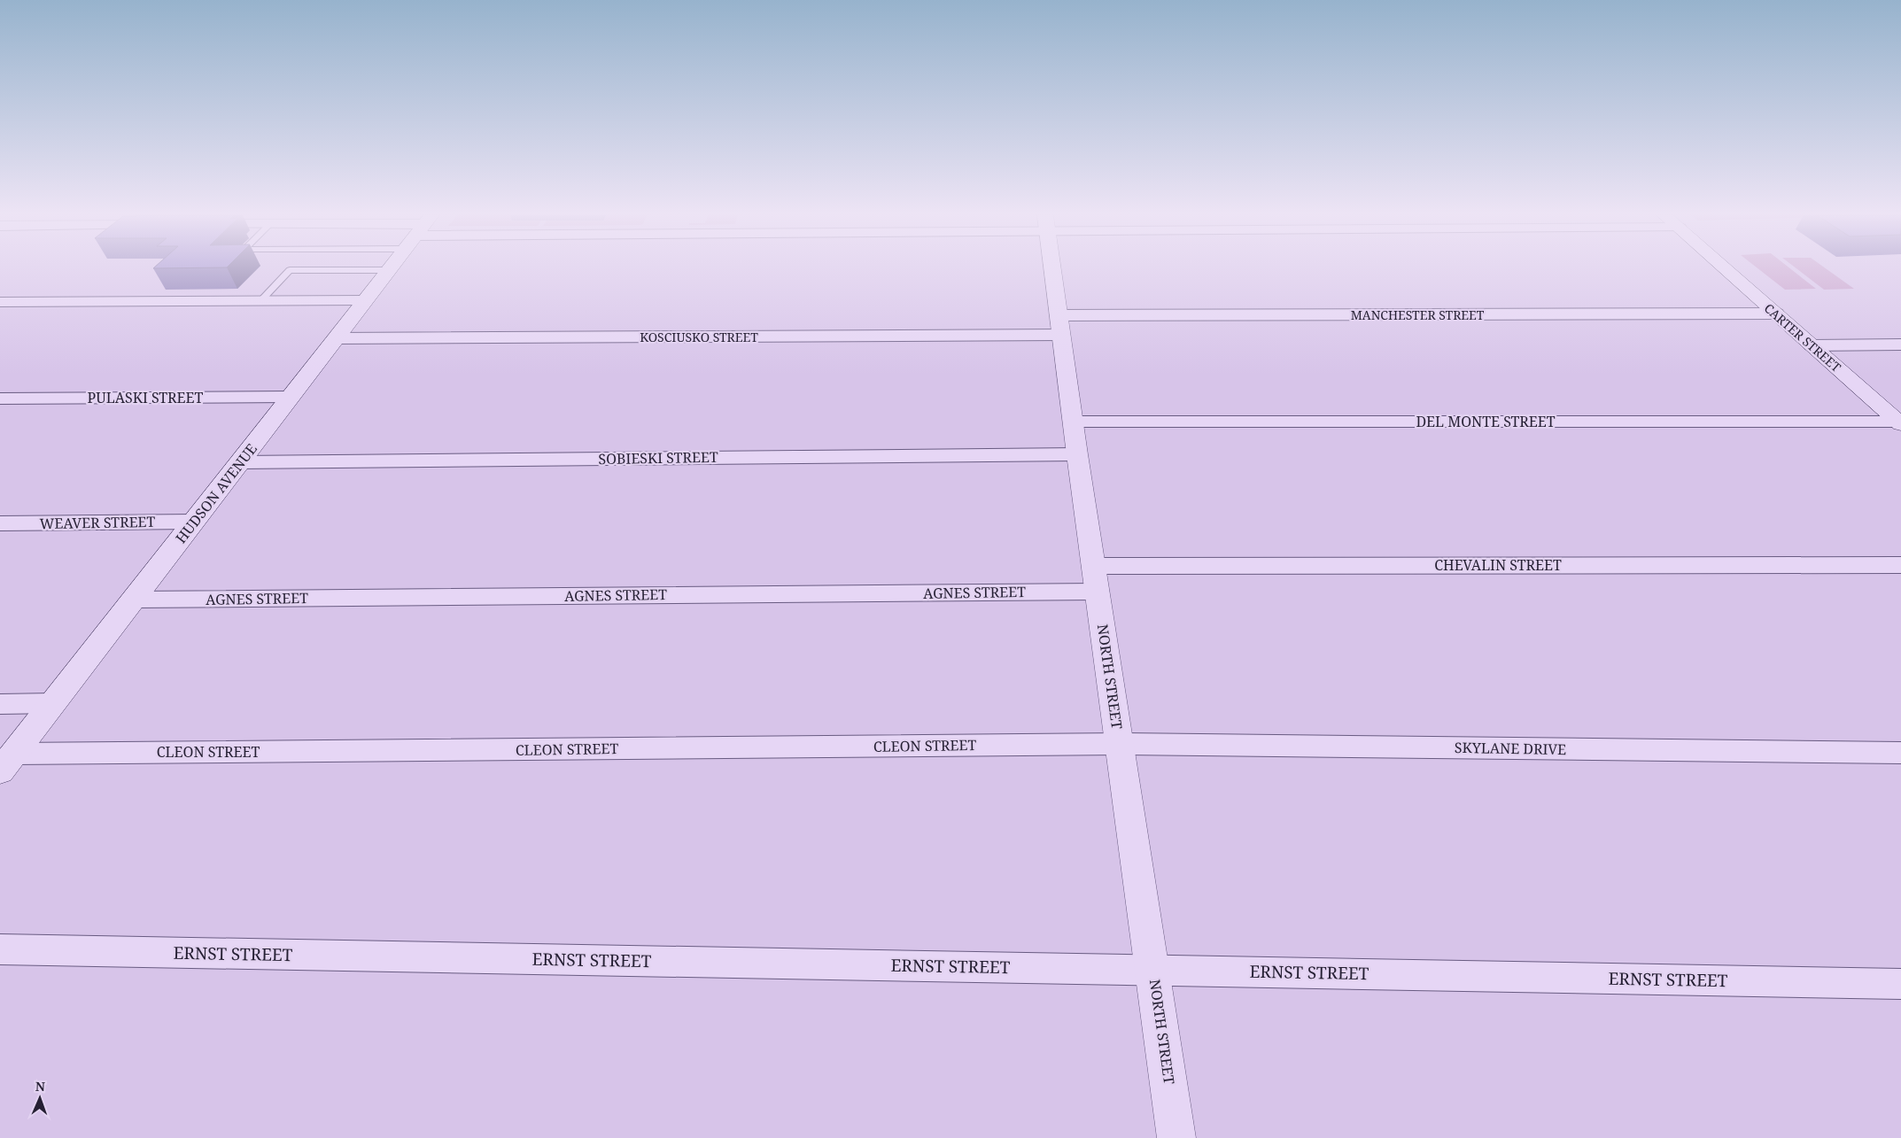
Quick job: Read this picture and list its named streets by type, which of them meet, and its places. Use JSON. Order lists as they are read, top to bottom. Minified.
{"streets":{"main road":["CARTER STREET","HUDSON AVENUE","NORTH STREET"],"street":["MANCHESTER STREET","KOSCIUSKO STREET","PULASKI STREET","DEL MONTE STREET","SOBIESKI STREET","WEAVER STREET","CHEVALIN STREET","AGNES STREET","CLEON STREET","SKYLANE DRIVE","ERNST STREET"]},"crossings":[["MANCHESTER STREET","KOSCIUSKO STREET"],["MANCHESTER STREET","CARTER STREET"],["MANCHESTER STREET","NORTH STREET"],["KOSCIUSKO STREET","HUDSON AVENUE"],["KOSCIUSKO STREET","NORTH STREET"],["CARTER STREET","DEL MONTE STREET"],["PULASKI STREET","HUDSON AVENUE"],["DEL MONTE STREET","NORTH STREET"],["SOBIESKI STREET","HUDSON AVENUE"],["SOBIESKI STREET","NORTH STREET"],["HUDSON AVENUE","WEAVER STREET"],["HUDSON AVENUE","AGNES STREET"],["HUDSON AVENUE","CLEON STREET"],["CHEVALIN STREET","AGNES STREET"],["CHEVALIN STREET","NORTH STREET"],["AGNES STREET","NORTH STREET"],["NORTH STREET","CLEON STREET"],["NORTH STREET","SKYLANE DRIVE"],["NORTH STREET","ERNST STREET"],["CLEON STREET","SKYLANE DRIVE"]],"north":"top"}
